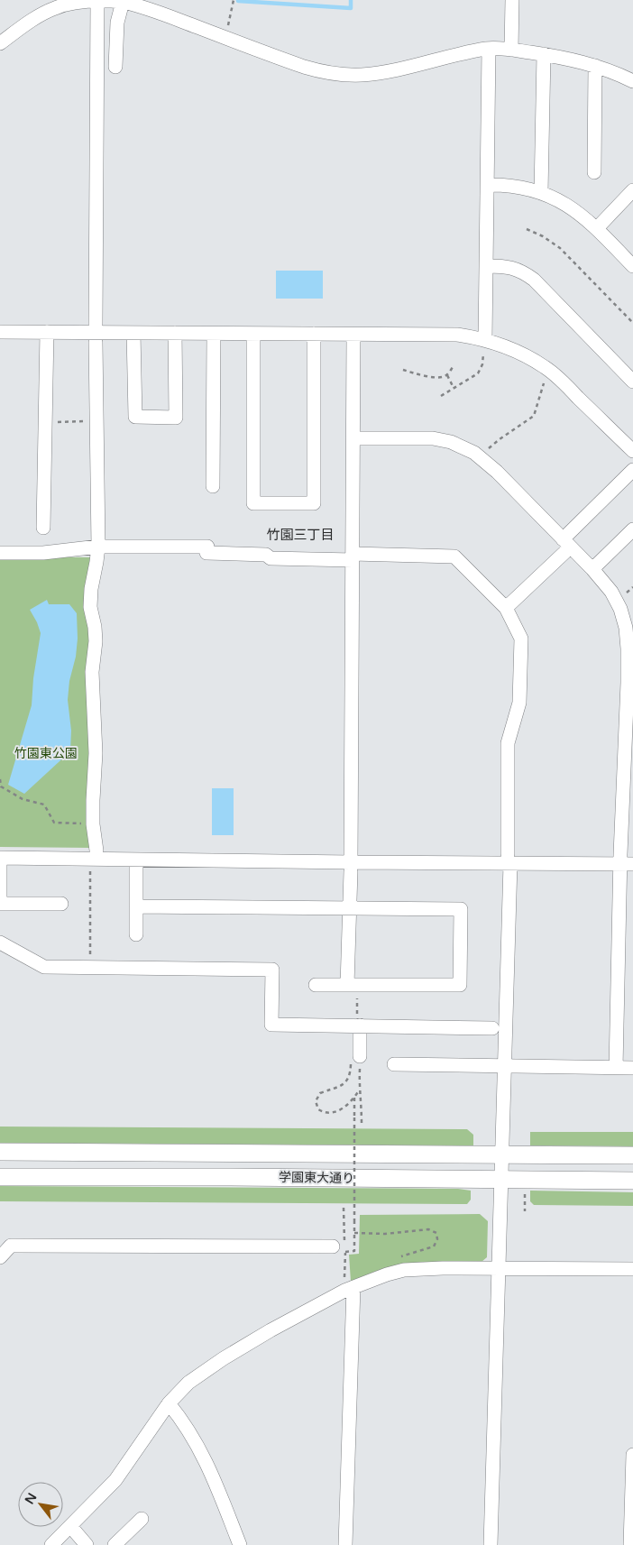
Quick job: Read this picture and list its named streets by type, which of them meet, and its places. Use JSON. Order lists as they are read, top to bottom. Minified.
{"streets":{"main road":["学園東大通り"]},"districts":["竹園三丁目"],"parks":["竹園東公園"],"north":"top left"}
